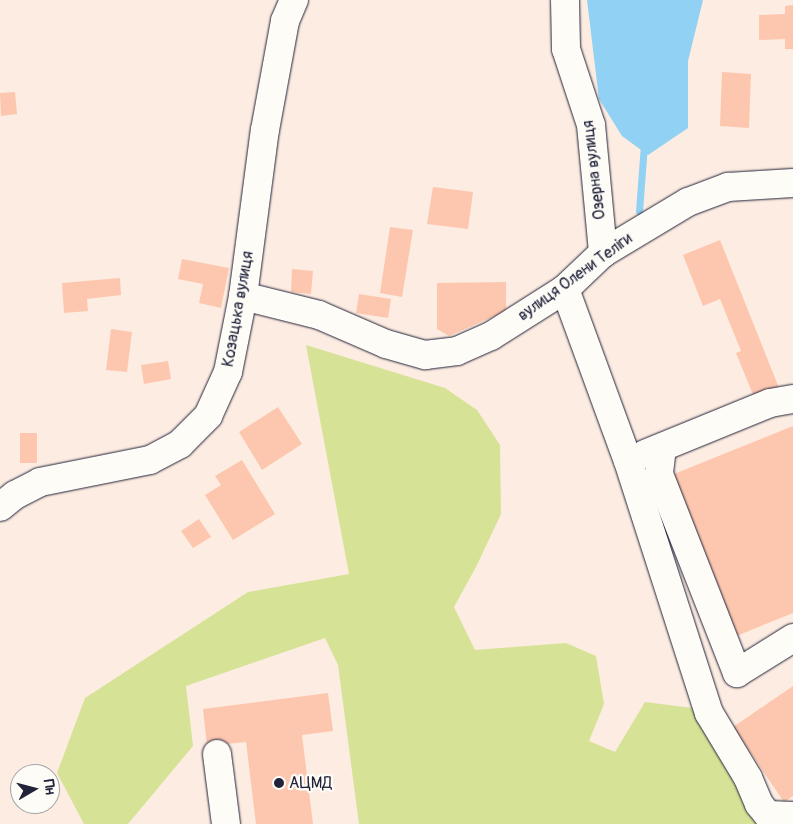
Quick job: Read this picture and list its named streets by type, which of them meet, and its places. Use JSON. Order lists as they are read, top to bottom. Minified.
{"streets":{"street":["Озерна вулиця","вулиця Олени Теліги","Козацька вулиця"]},"crossings":[["Озерна вулиця","вулиця Олени Теліги"],["вулиця Олени Теліги","Козацька вулиця"]],"places":["АЦМД"],"north":"right"}
